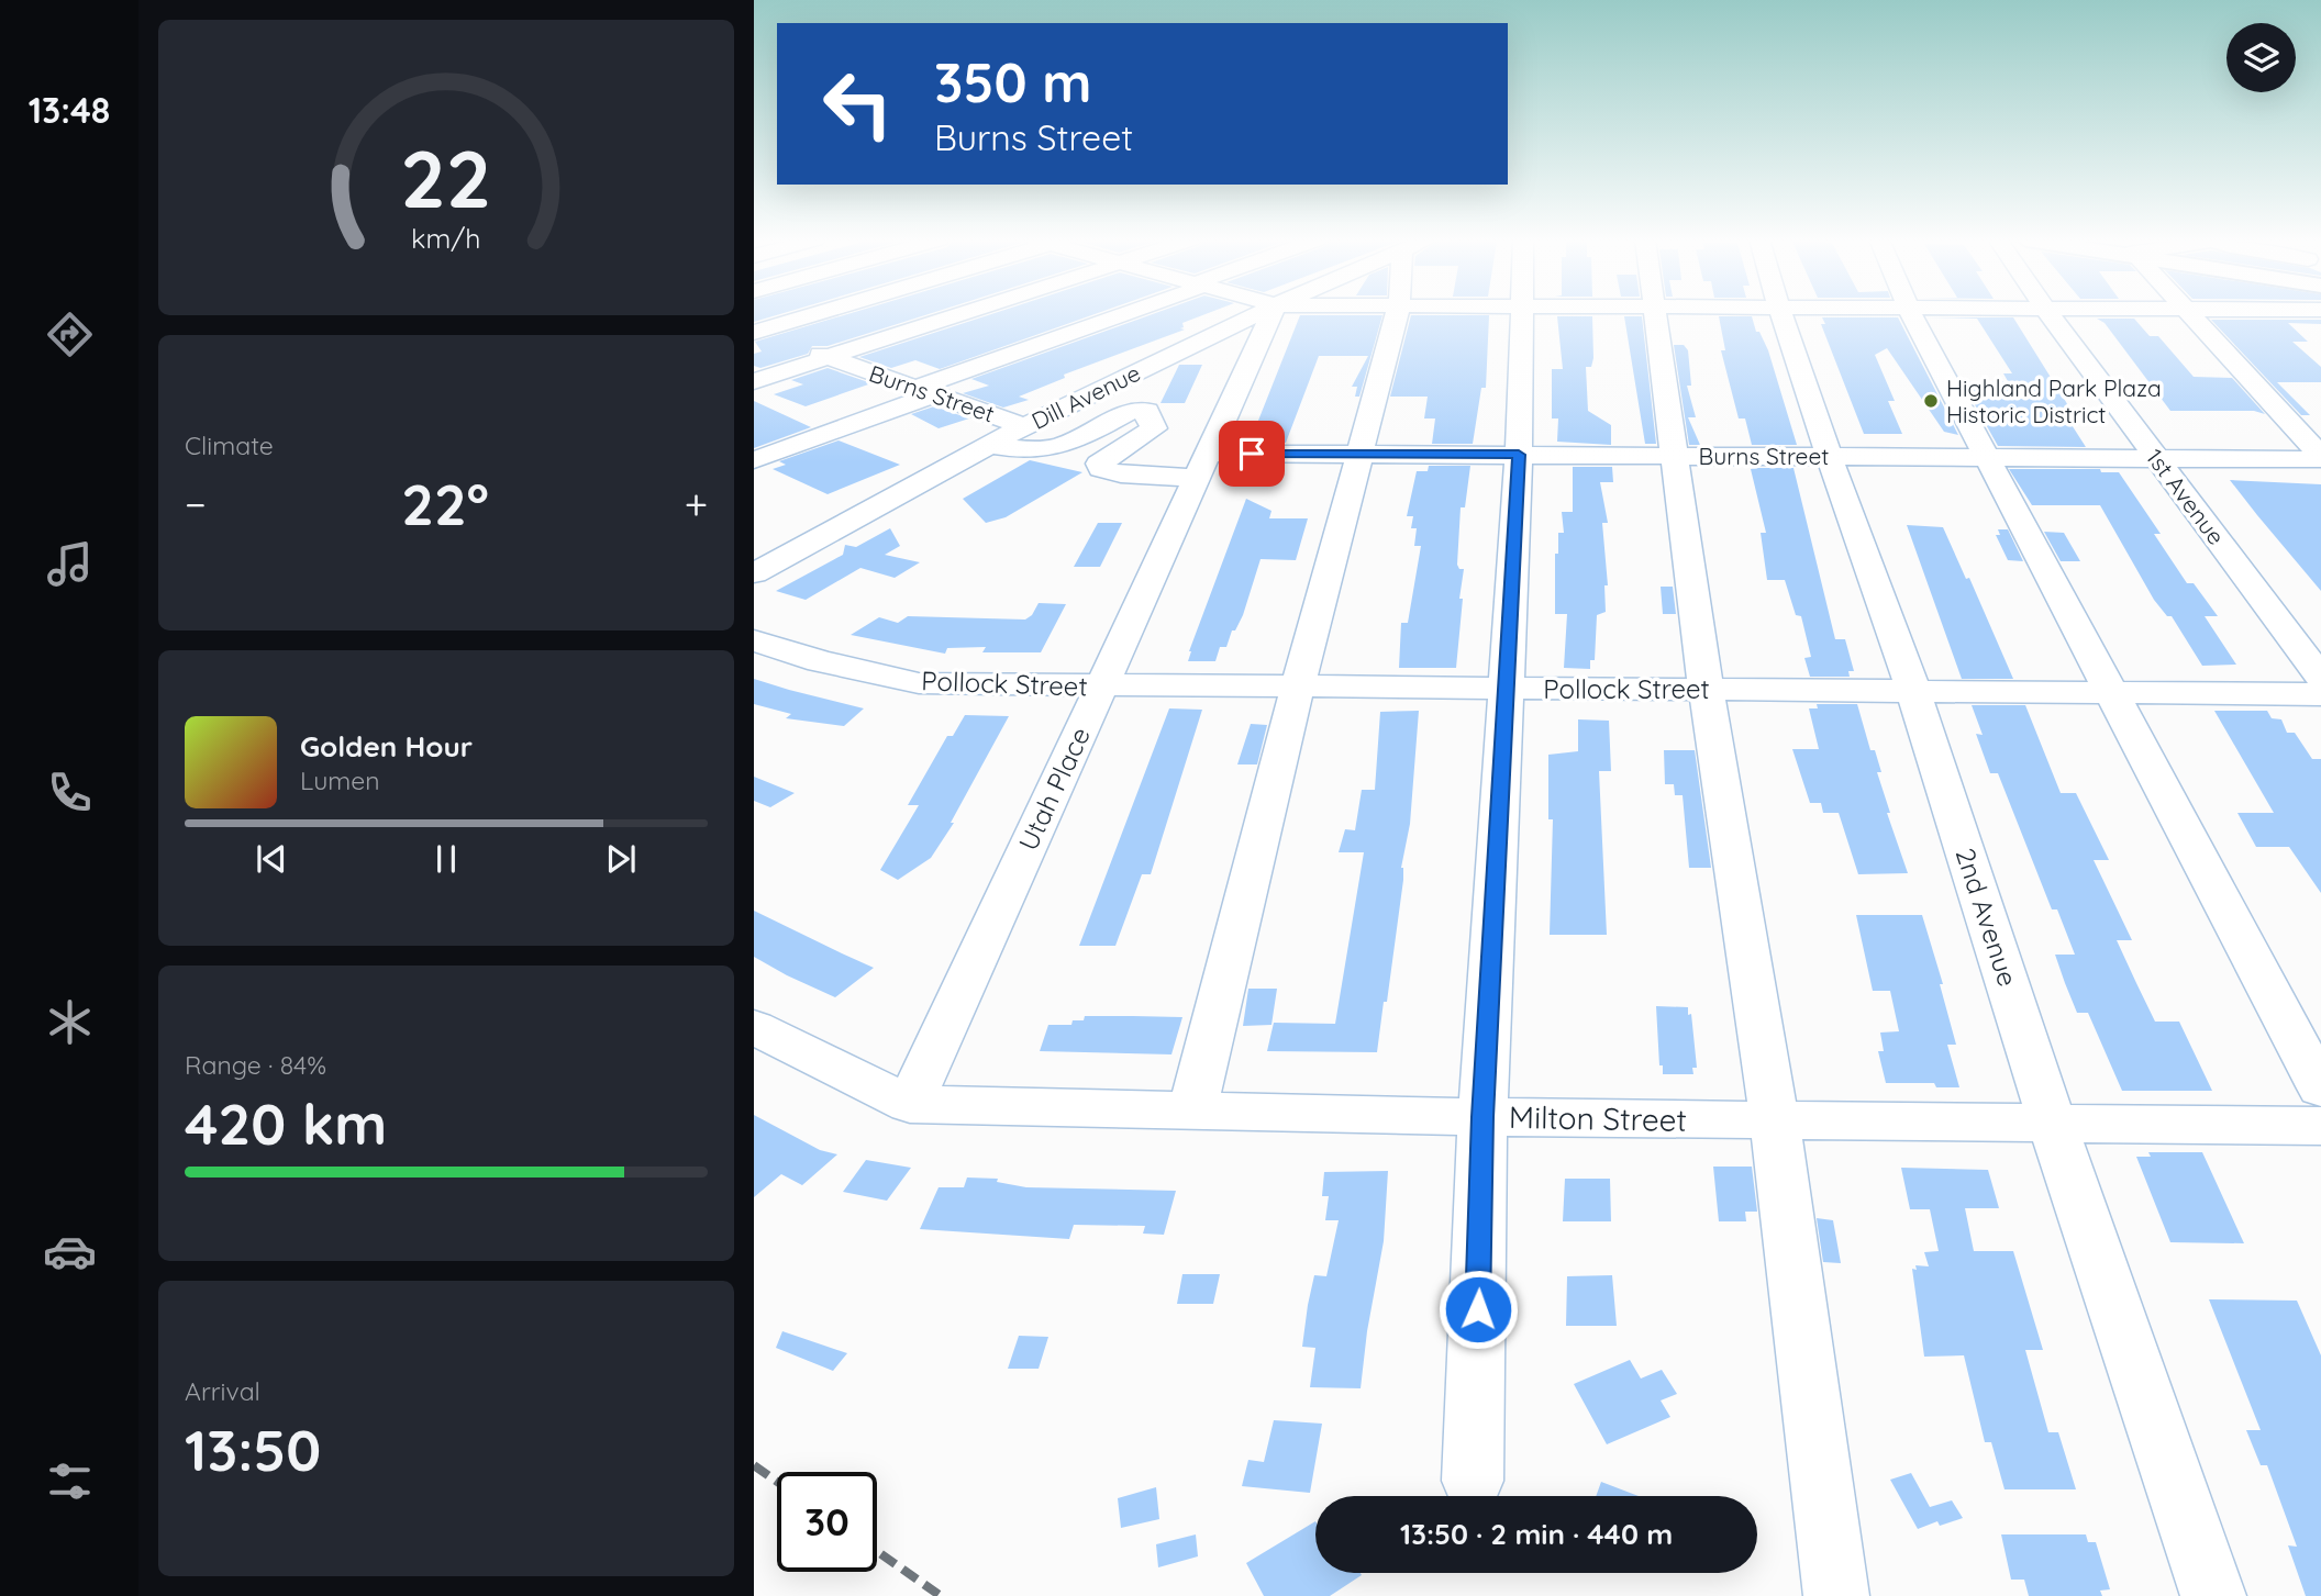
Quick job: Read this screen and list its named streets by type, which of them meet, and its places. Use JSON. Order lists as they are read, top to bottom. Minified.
{"streets":{"street":["Burns Street","Dill Avenue","1st Avenue","Pollock Street","Utah Place","2nd Avenue","Milton Street"]},"crossings":[["Burns Street","Dill Avenue"],["Burns Street","1st Avenue"],["Burns Street","Utah Place"],["Burns Street","2nd Avenue"],["Pollock Street","Utah Place"],["Pollock Street","2nd Avenue"],["Utah Place","Milton Street"],["2nd Avenue","Milton Street"]],"places":["Highland Park Plaza Historic District"],"page":{"tabs":"13:48","turn":["350 m","Burns Street"],"tile":["Climate",["Range · 84%","420 km"],["Arrival","13:50"]],"heat":["−","22°","+"],"song":["Golden Hour","Lumen"],"limit":"30","trip":"13:50 · 2 min · 440 m","gauge":["22","km/h"]}}
